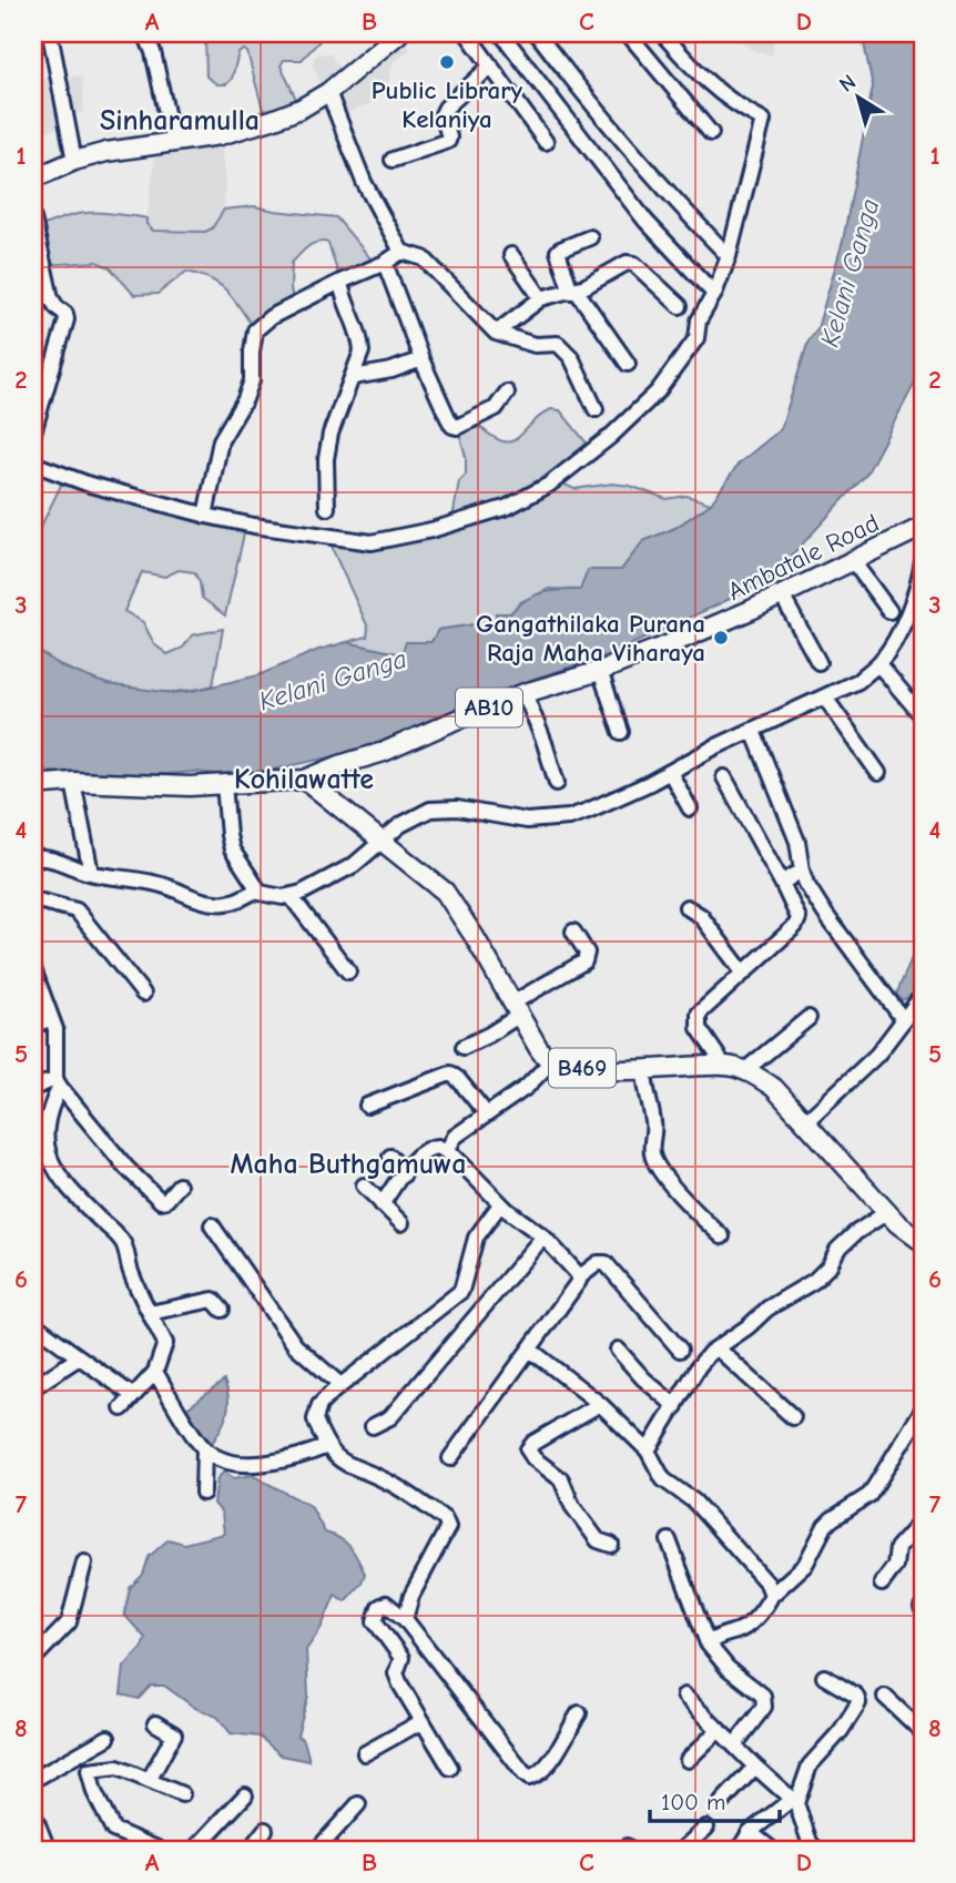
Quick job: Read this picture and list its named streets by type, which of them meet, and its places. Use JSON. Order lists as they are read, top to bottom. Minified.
{"streets":{"main road":["Ambatale Road","AB10","B469"]},"crossings":[["Ambatale Road","B469"]],"districts":["Sinharamulla","Kohilawatte","Maha Buthgamuwa"],"water":["Kelani Ganga"],"places":["Public Library Kelaniya","Gangathilaka Purana Raja Maha Viharaya"],"scale_bar":"100 m","north":"top left","grid":{"columns":["A","B","C","D"],"rows":["1","2","3","4","5","6","7","8"]}}
